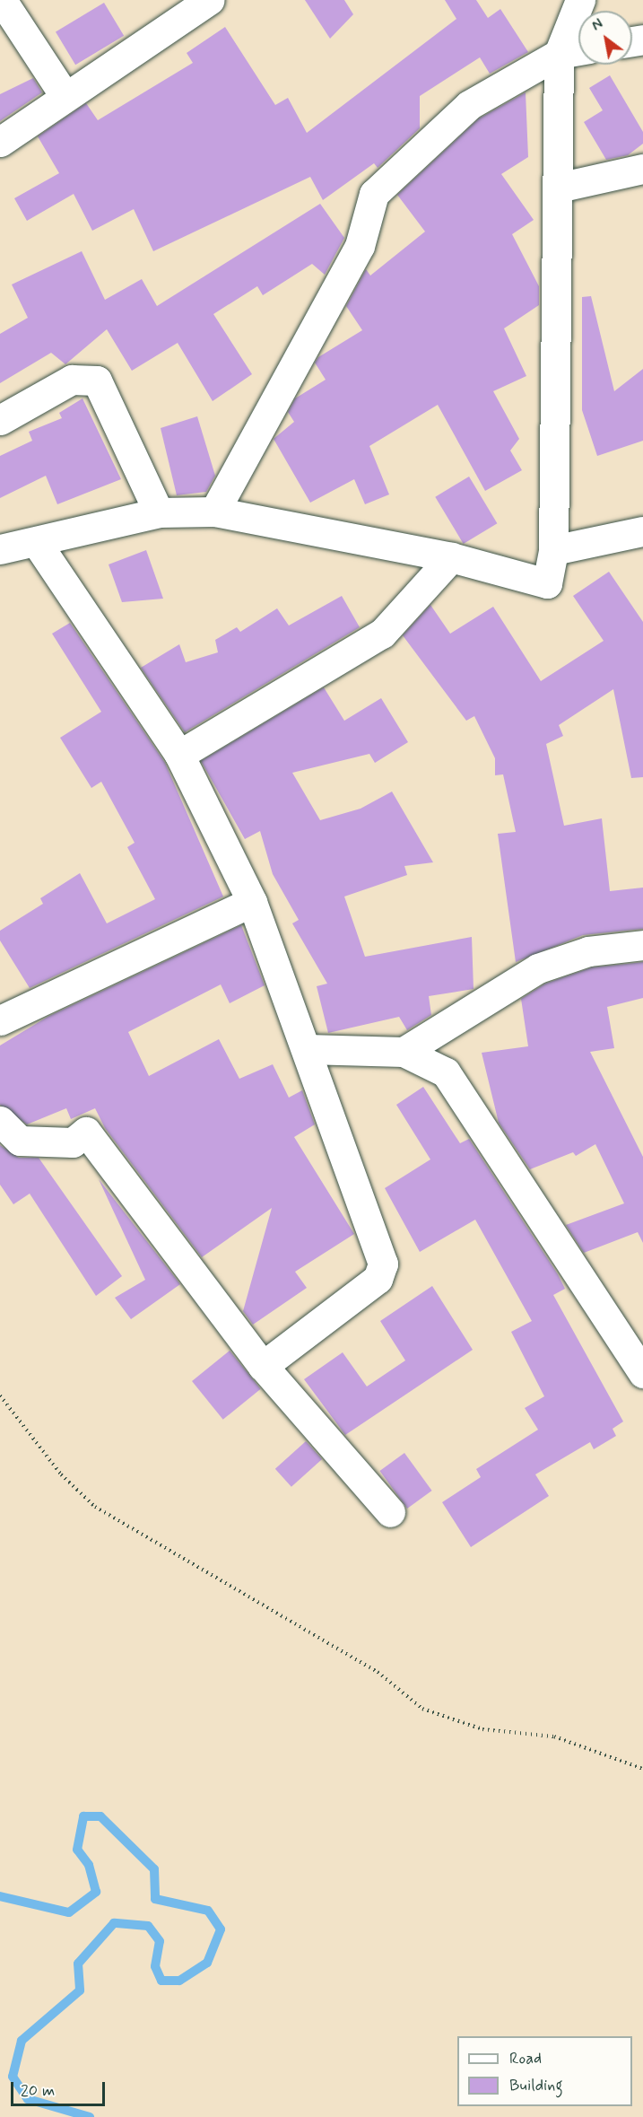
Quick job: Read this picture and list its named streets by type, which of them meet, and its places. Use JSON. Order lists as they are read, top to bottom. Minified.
{"legend":["Road","Building"],"scale_bar":"20 m","north":"top left"}
